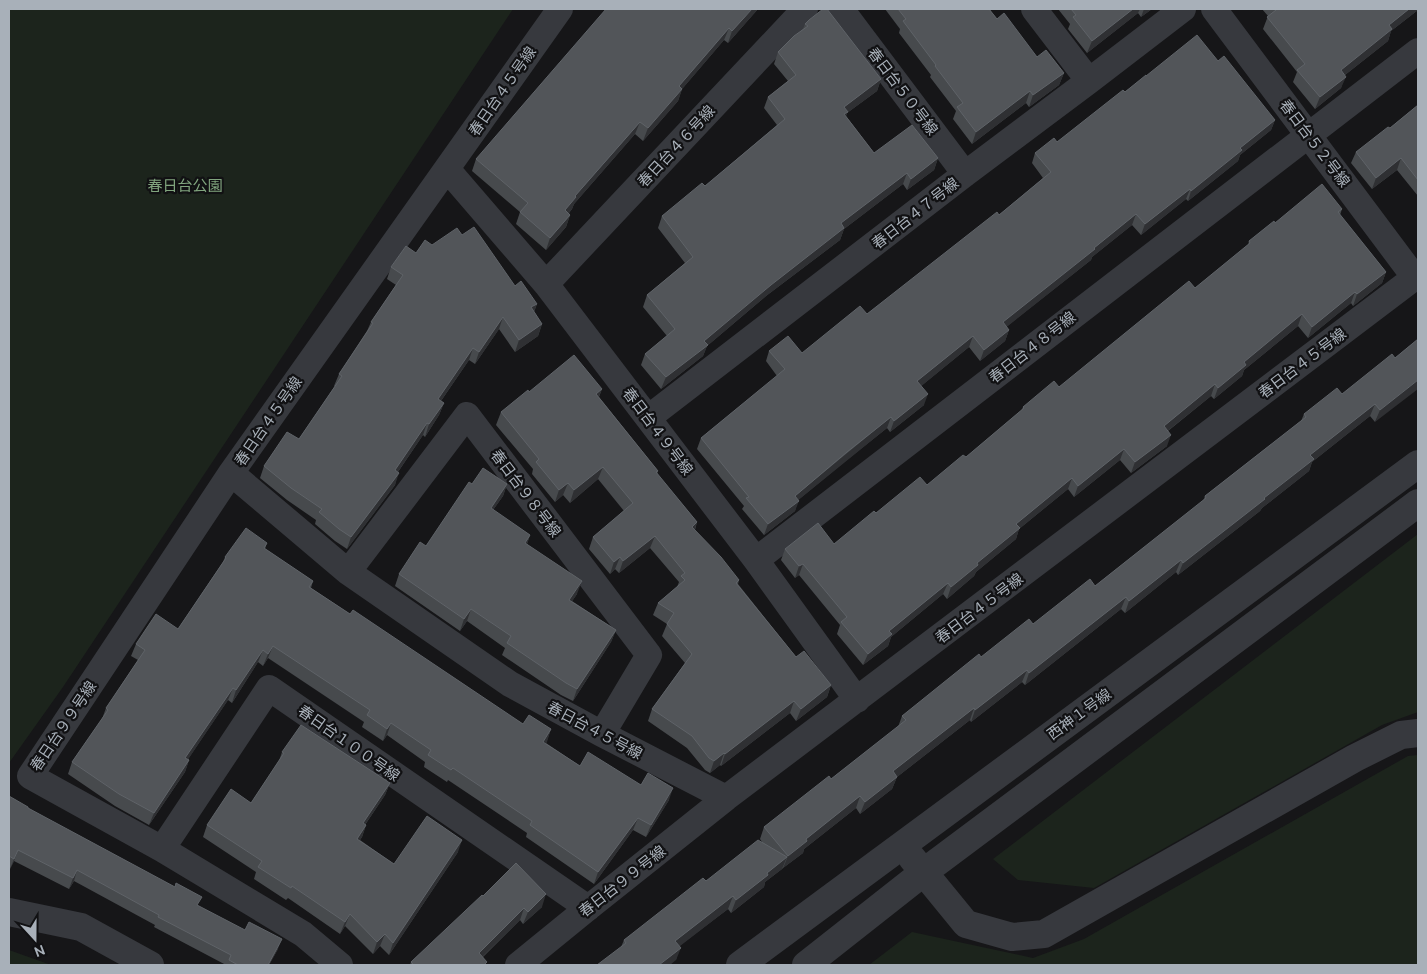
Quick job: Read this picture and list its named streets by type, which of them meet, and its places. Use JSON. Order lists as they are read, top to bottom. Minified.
{"streets":{"street":["春日台４５号線","春日台５０号線","春日台５２号線","春日台４６号線","春日台４７号線","春日台４８号線","春日台４９号線","春日台９８号線","西神１号線","春日台９９号線","春日台１００号線"]},"crossings":[["春日台４５号線","春日台５２号線"],["春日台４５号線","春日台４９号線"],["春日台４５号線","春日台９８号線"],["春日台４５号線","春日台９９号線"],["春日台５０号線","春日台４７号線"],["春日台５２号線","春日台４８号線"],["春日台４６号線","春日台４９号線"],["春日台４７号線","春日台４９号線"],["春日台４８号線","春日台４９号線"],["春日台９９号線","春日台１００号線"]],"parks":["春日台公園"],"north":"bottom"}
